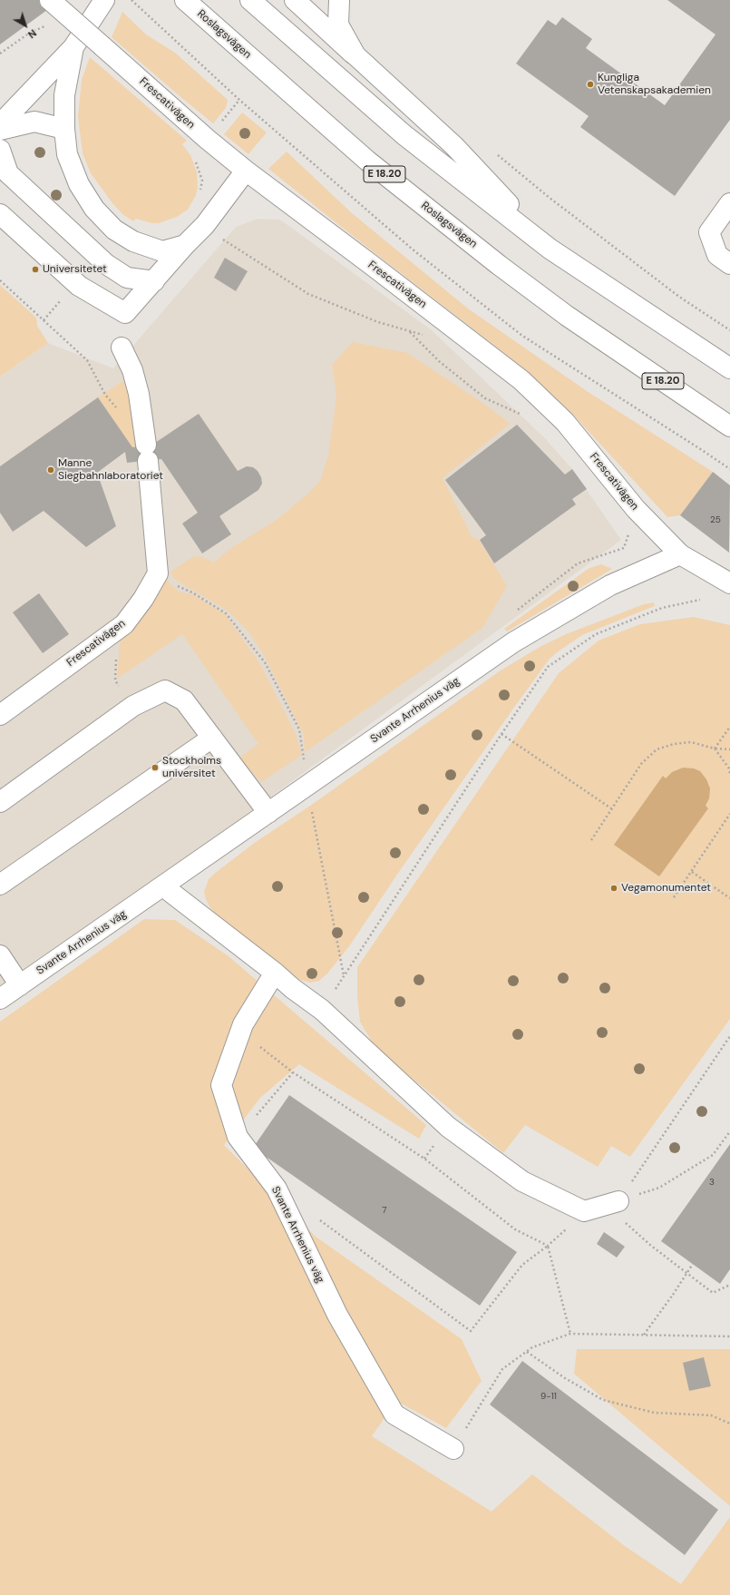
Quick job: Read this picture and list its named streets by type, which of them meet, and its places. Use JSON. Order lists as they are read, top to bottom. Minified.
{"streets":{"street":["Roslagsvägen","Frescativägen","E 18.20","Svante Arrhenius väg"]},"crossings":[["Frescativägen","Svante Arrhenius väg"]],"places":["Kungliga Vetenskapsakademien","Universitetet","Manne Siegbahnlaboratoriet","Stockholms universitet","Vegamonumentet"],"house_numbers":["25","3","7","9-11"],"north":"bottom right"}
